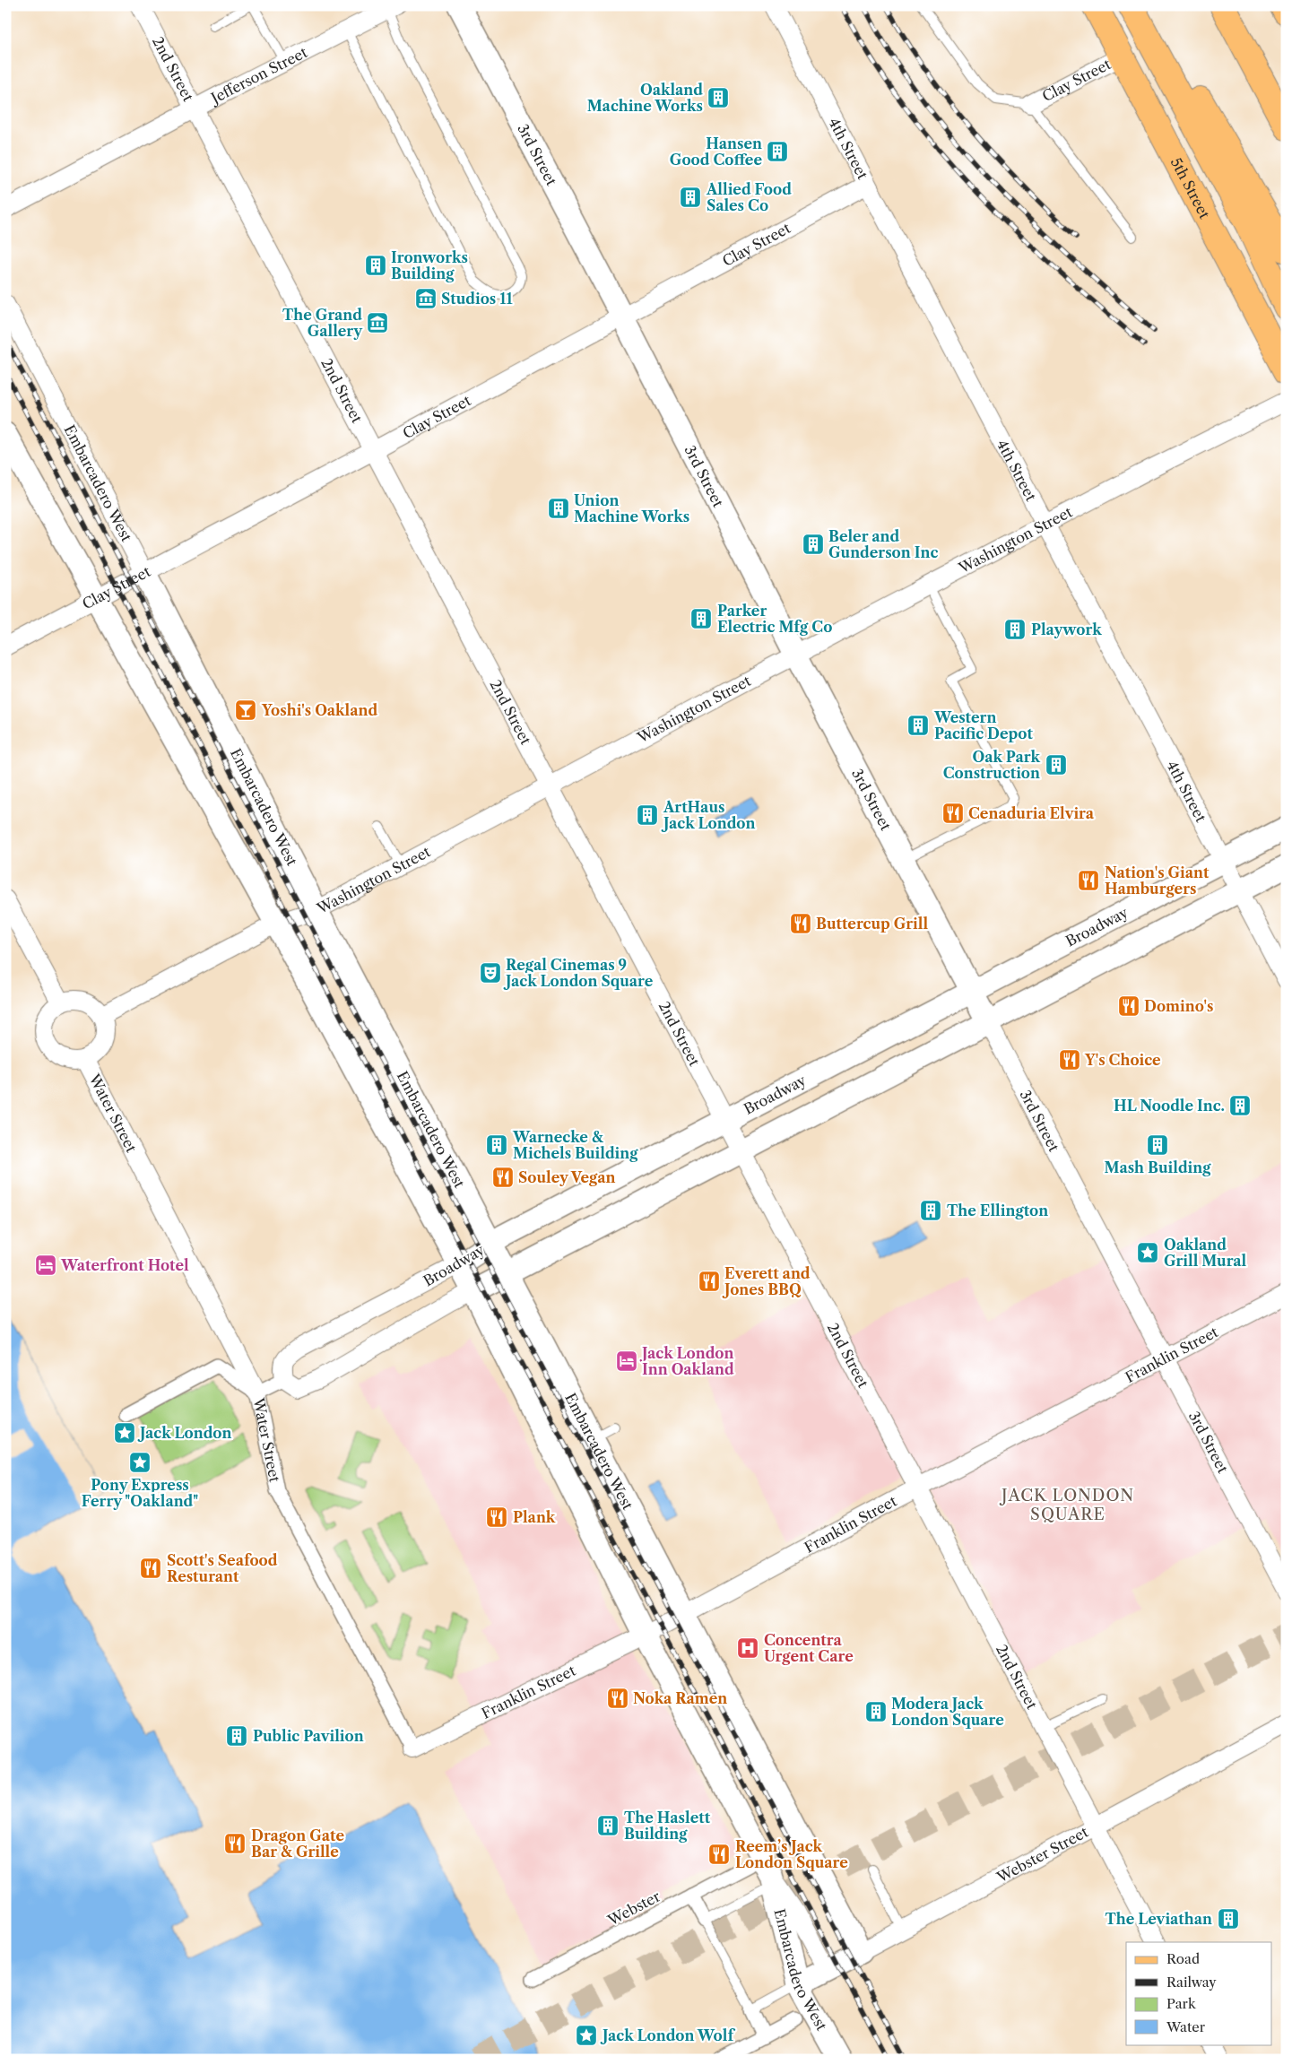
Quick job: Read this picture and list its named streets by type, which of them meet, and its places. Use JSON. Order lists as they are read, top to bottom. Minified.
{"streets":{"main road":["5th Street"],"street":["2nd Street","Jefferson Street","Clay Street","4th Street","3rd Street","Embarcadero West","Washington Street","Broadway","Water Street","Franklin Street","Webster Street","Webster"]},"crossings":[["2nd Street","Jefferson Street"],["2nd Street","Clay Street"],["2nd Street","Washington Street"],["2nd Street","Broadway"],["2nd Street","Franklin Street"],["2nd Street","Webster Street"],["Clay Street","4th Street"],["Clay Street","3rd Street"],["Clay Street","5th Street"],["Clay Street","Embarcadero West"],["4th Street","Washington Street"],["4th Street","Broadway"],["3rd Street","Washington Street"],["3rd Street","Broadway"],["3rd Street","Franklin Street"],["Embarcadero West","Washington Street"],["Embarcadero West","Broadway"],["Embarcadero West","Franklin Street"],["Embarcadero West","Webster Street"],["Washington Street","Water Street"],["Water Street","Franklin Street"]],"districts":["JACK LONDON SQUARE"],"places":{"building":["Oakland Machine Works","Hansen Good Coffee","Allied Food Sales Co","Ironworks Building","Union Machine Works","Beler and Gunderson Inc","Parker Electric Mfg Co","Playwork","Western Pacific Depot","Oak Park Construction","ArtHaus Jack London","HL Noodle Inc.","Warnecke & Michels Building","Mash Building","The Ellington","Modera Jack London Square","Public Pavilion","The Haslett Building","The Leviathan"],"museum":["Studios 11","The Grand Gallery"],"bar":["Yoshi's Oakland"],"restaurant":["Cenaduria Elvira","Nation's Giant Hamburgers","Buttercup Grill","Domino's","Y's Choice","Souley Vegan","Everett and Jones BBQ","Plank","Scott's Seafood Resturant","Noka Ramen","Dragon Gate Bar & Grille","Reem’s Jack London Square"],"theatre":["Regal Cinemas 9 Jack London Square"],"place":["Oakland Grill Mural","Jack London","Pony Express Ferry \"Oakland\"","Jack London Wolf"],"hotel":["Waterfront Hotel","Jack London Inn Oakland"],"hospital":["Concentra Urgent Care"]},"legend":["Road","Railway","Park","Water"]}
